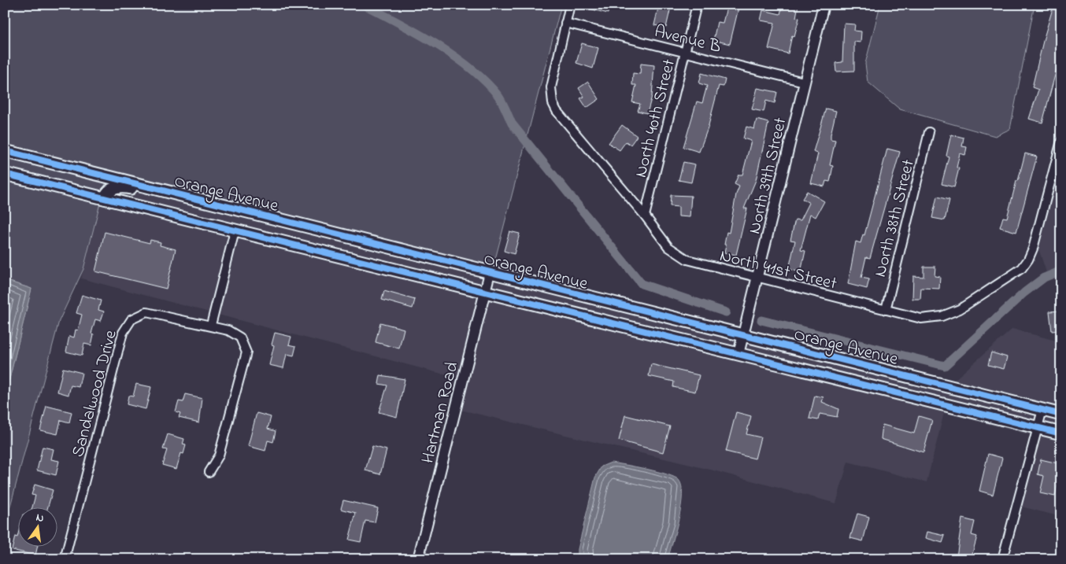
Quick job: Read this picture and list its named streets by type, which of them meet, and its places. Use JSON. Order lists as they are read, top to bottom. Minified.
{"streets":{"main road":["Orange Avenue"],"street":["Avenue B","North 40th Street","North 39th Street","North 38th Street","North 41st Street","Sandalwood Drive","Hartman Road"]},"crossings":[["Avenue B","North 40th Street"],["Avenue B","North 39th Street"],["Avenue B","North 41st Street"],["North 40th Street","North 41st Street"],["North 39th Street","Orange Avenue"],["North 39th Street","North 41st Street"],["Orange Avenue","Hartman Road"],["North 38th Street","North 41st Street"]],"north":"top"}
